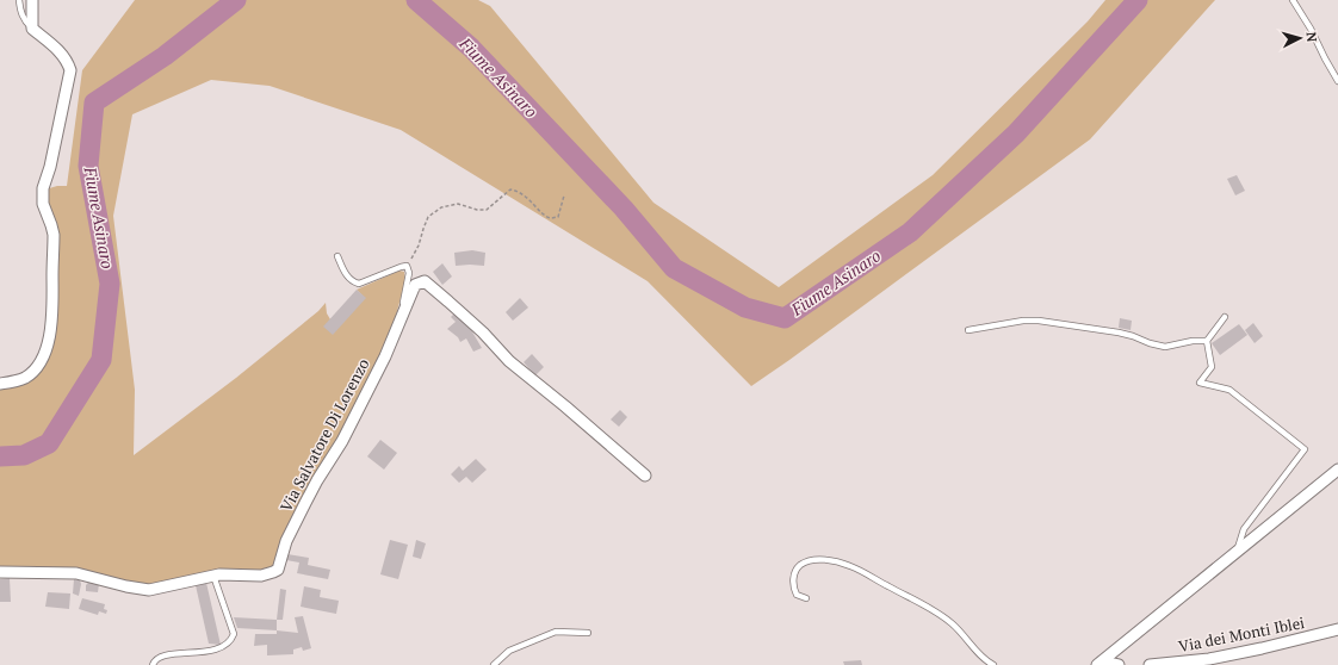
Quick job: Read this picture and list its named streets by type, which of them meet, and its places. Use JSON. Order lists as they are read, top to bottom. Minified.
{"streets":{"street":["Via Salvatore Di Lorenzo","Via dei Monti Iblei"]},"water":["Fiume Asinaro"],"north":"right"}
